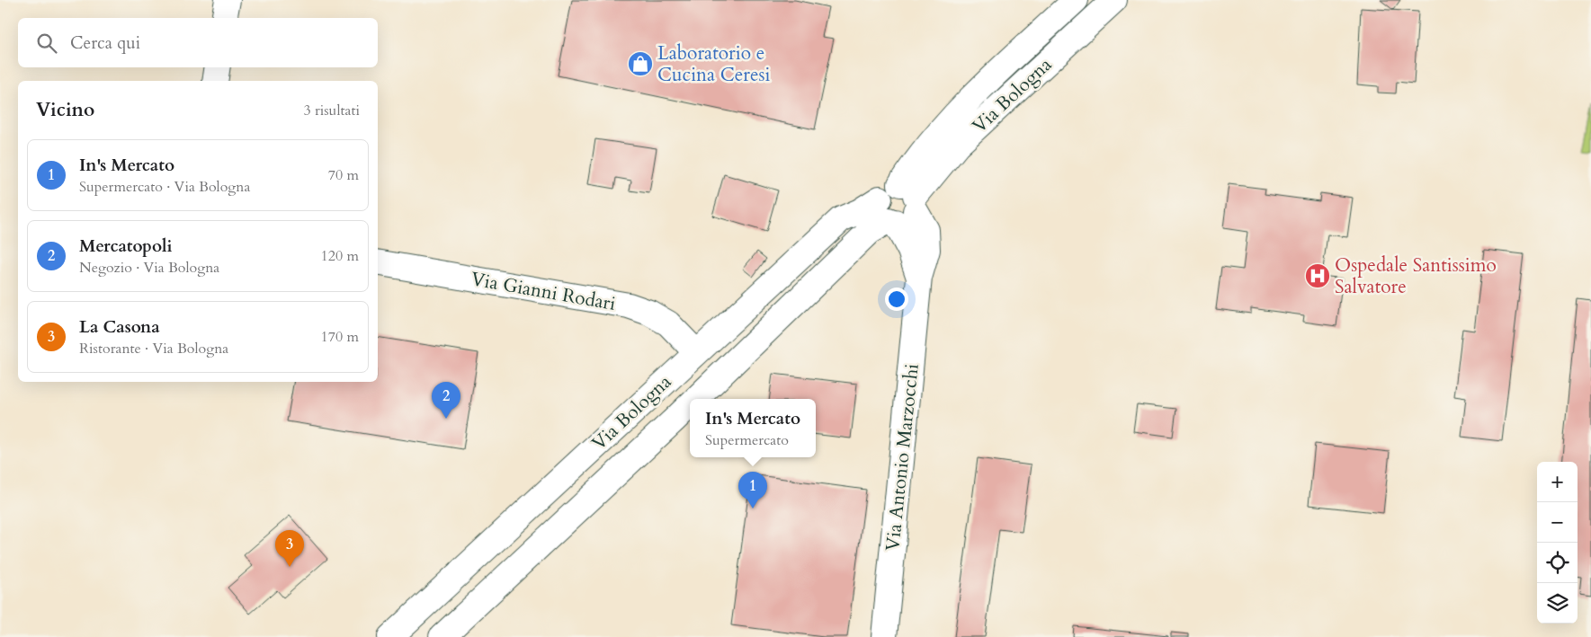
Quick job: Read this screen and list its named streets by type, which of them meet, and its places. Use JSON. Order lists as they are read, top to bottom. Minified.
{"streets":{"main road":["Via Bologna","Via Gianni Rodari","Via Antonio Marzocchi"]},"crossings":[["Via Bologna","Via Gianni Rodari"],["Via Bologna","Via Antonio Marzocchi"]],"places":{"shop":["Laboratorio e Cucina Ceresi"],"hospital":["Ospedale Santissimo Salvatore"]},"page":{"search":"Cerca qui","heading":["Vicino","3 risultati"],"list":[{"mark":"1","name":"In's Mercato","note":"Supermercato · Via Bologna","value":"70 m"},{"mark":"2","name":"Mercatopoli","note":"Negozio · Via Bologna","value":"120 m"},{"mark":"3","name":"La Casona","note":"Ristorante · Via Bologna","value":"170 m"}],"pins":["2","1","3"],"popup":["In's Mercato","Supermercato"],"map_buttons":["+","−"]}}
